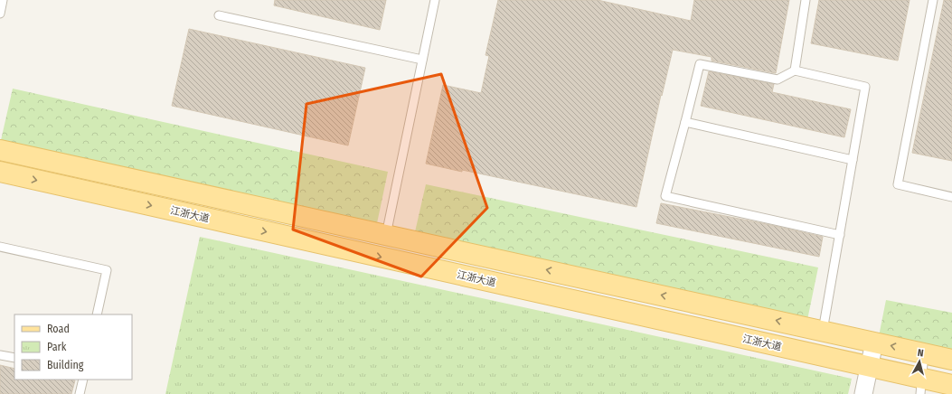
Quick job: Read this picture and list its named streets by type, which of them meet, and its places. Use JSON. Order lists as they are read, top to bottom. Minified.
{"streets":{"main road":["江浙大道"]},"legend":["Road","Park","Building"],"north":"top"}
